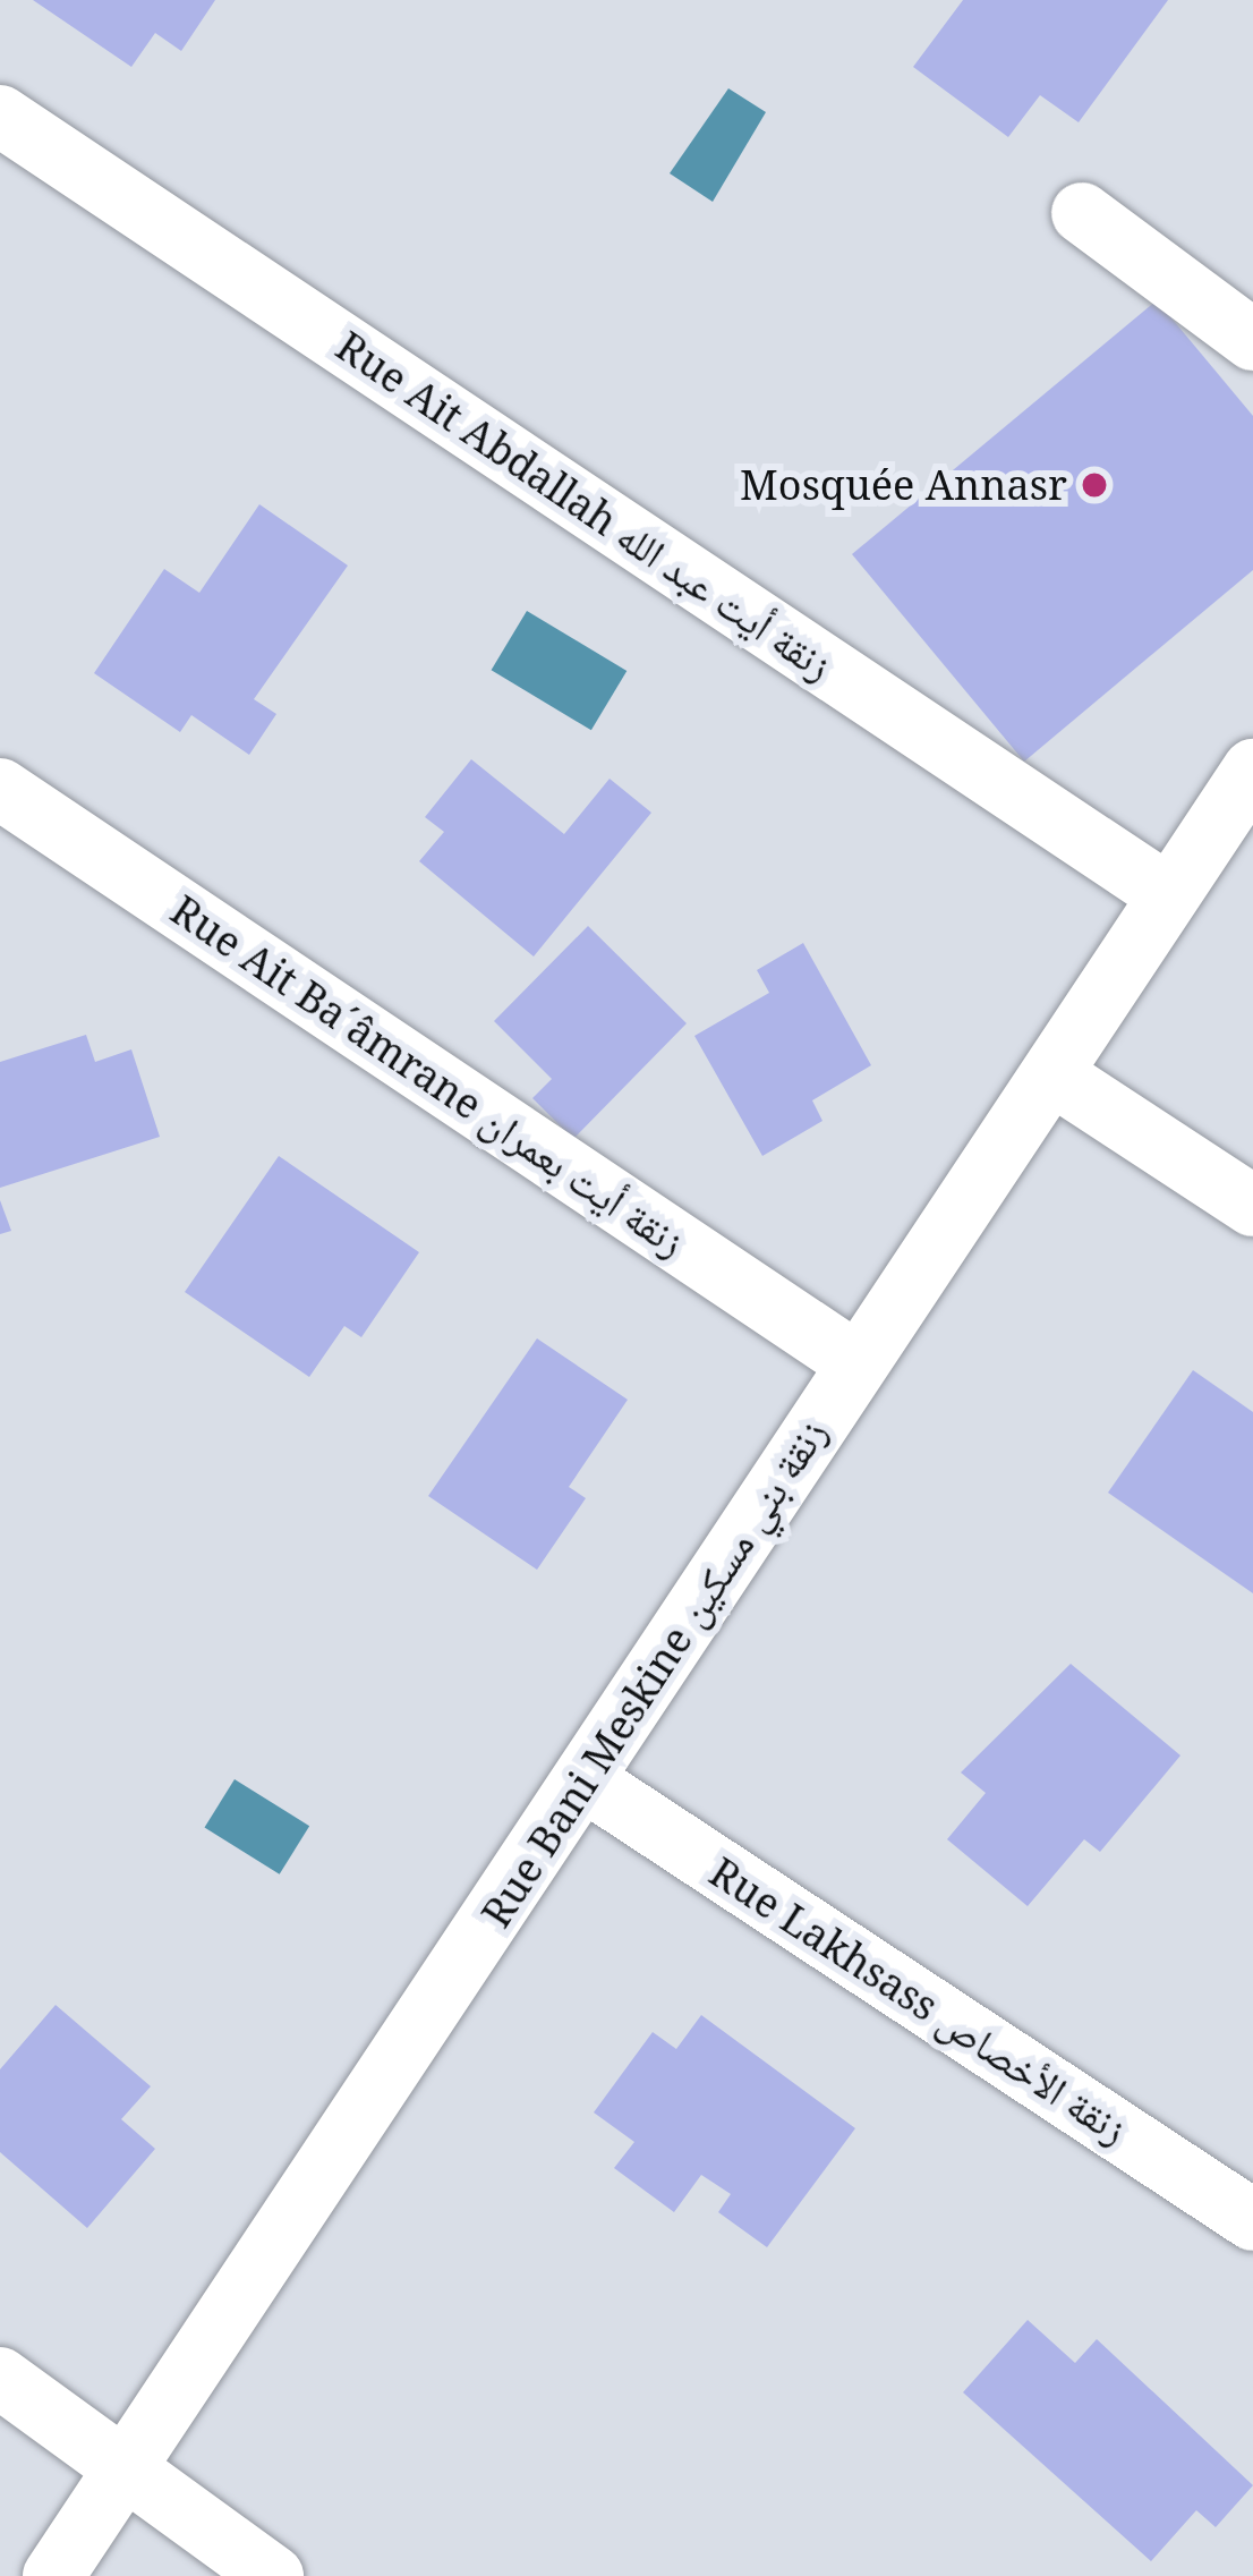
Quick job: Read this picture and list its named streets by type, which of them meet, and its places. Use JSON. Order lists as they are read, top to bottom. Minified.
{"streets":{"street":["Rue Ait Abdallah زنقة أيت عبد الله","Rue Ait Ba´âmrane زنقة أيت بعمران","Rue Bani Meskine زنقة بني مسكين","Rue Lakhsass زنقة الأخصاص"]},"crossings":[["Rue Ait Abdallah زنقة أيت عبد الله","Rue Bani Meskine زنقة بني مسكين"],["Rue Ait Ba´âmrane زنقة أيت بعمران","Rue Bani Meskine زنقة بني مسكين"],["Rue Bani Meskine زنقة بني مسكين","Rue Lakhsass زنقة الأخصاص"]],"places":["Mosquée Annasr"]}
